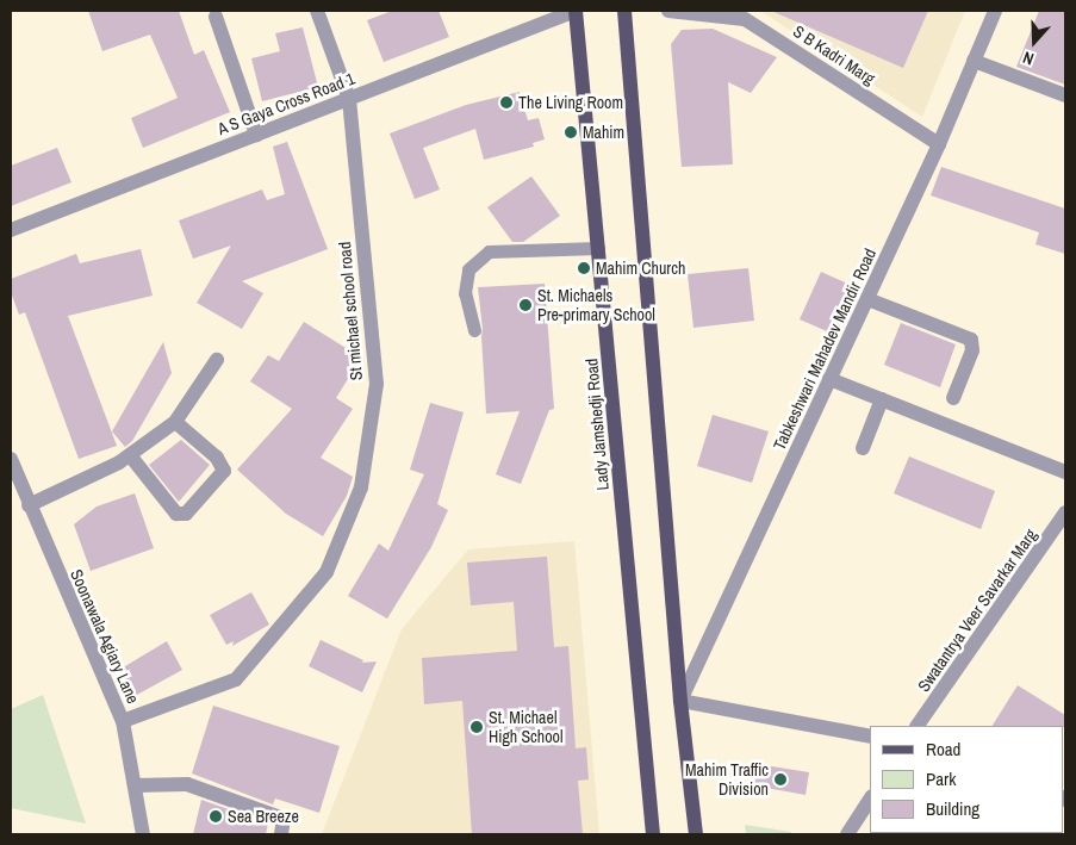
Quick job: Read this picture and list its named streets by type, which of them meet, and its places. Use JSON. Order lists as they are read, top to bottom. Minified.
{"streets":{"main road":["Lady Jamshedji Road"],"street":["S B Kadri Marg","A S Gaya Cross Road 1","St michael school road","Tabkeshwari Mahadev Mandir Road","Swatantrya Veer Savarkar Marg","Soonawala Agiary Lane"]},"crossings":[["S B Kadri Marg","Tabkeshwari Mahadev Mandir Road"],["A S Gaya Cross Road 1","St michael school road"],["A S Gaya Cross Road 1","Lady Jamshedji Road"],["St michael school road","Soonawala Agiary Lane"]],"places":["The Living Room","Mahim","Mahim Church","St. Michaels Pre-primary School","St. Michael High School","Mahim Traffic Division","Sea Breeze"],"legend":["Road","Park","Building"],"north":"bottom"}
